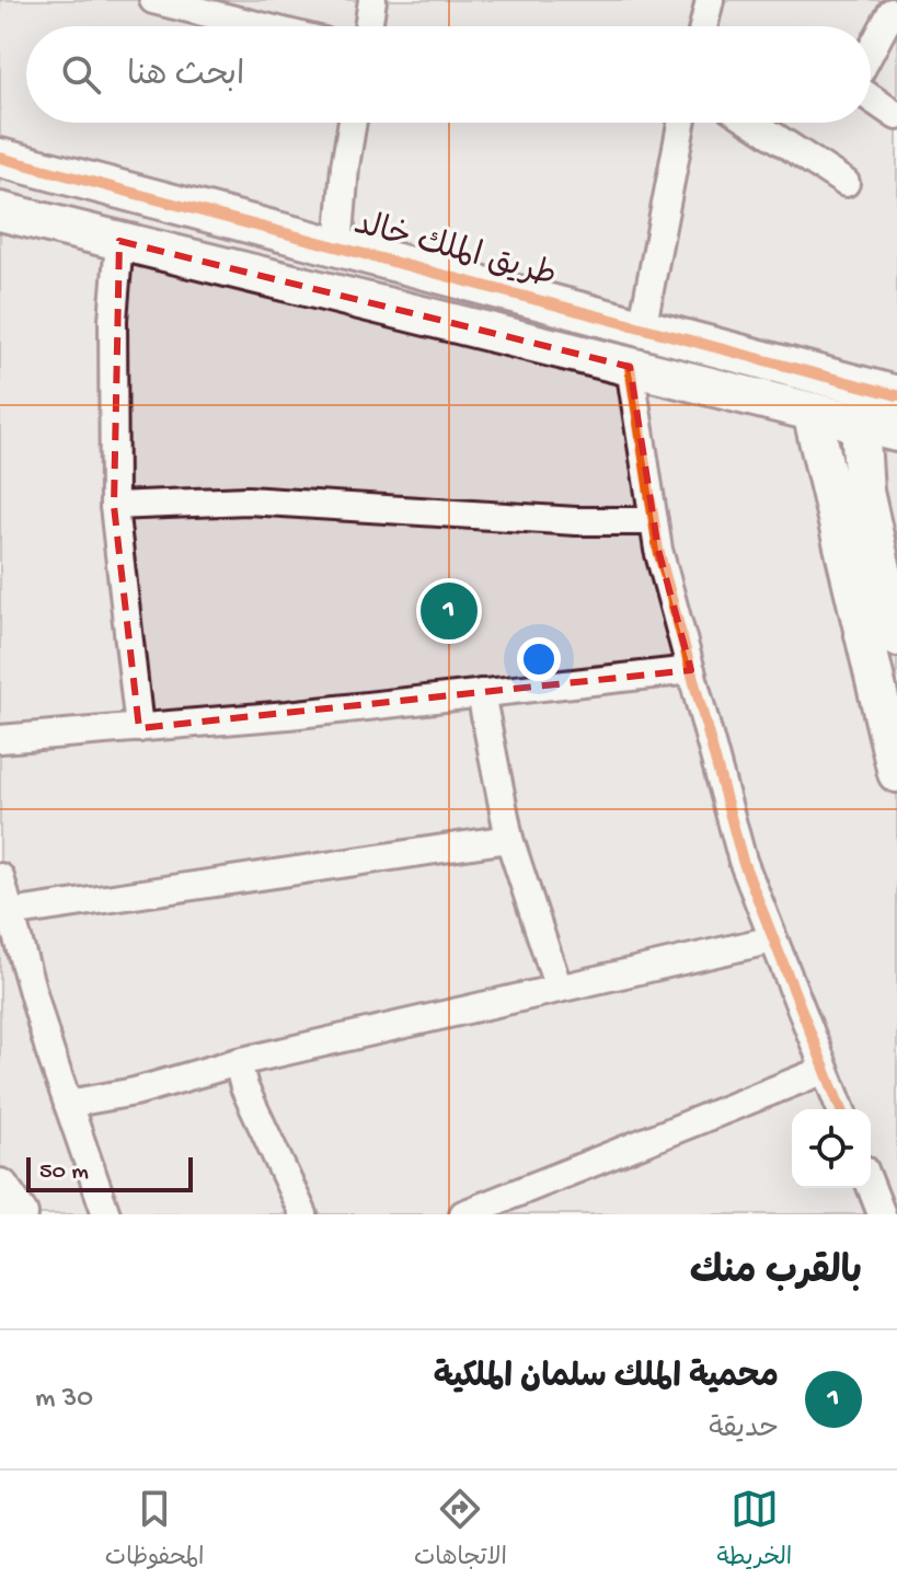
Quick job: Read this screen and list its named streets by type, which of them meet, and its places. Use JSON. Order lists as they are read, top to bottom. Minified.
{"streets":{"street":["طريق الملك خالد"]},"scale_bar":"50 m","page":{"search":"ابحث هنا","pins":"1","scale":"50 m","heading":"بالقرب منك","list":[{"mark":"1","name":"محمية الملك سلمان الملكية","note":"حديقة","value":"30 m"}],"nav":["الخريطة","الاتجاهات","المحفوظات"]}}
